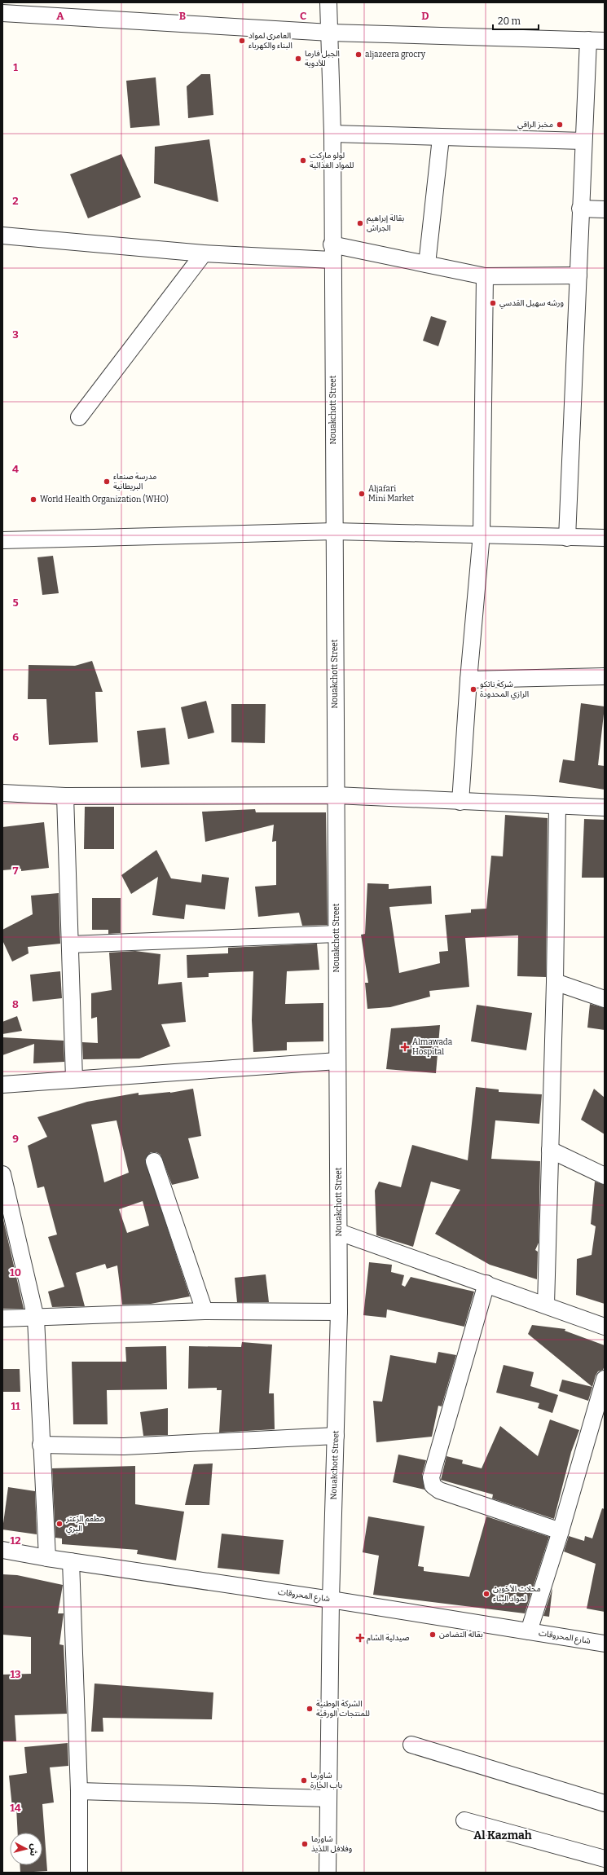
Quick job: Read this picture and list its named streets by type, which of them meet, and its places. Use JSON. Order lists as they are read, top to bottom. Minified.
{"streets":{"street":["Nouakchott Street","شارع المحروقات"]},"crossings":[["Nouakchott Street","شارع المحروقات"]],"districts":["Al Kazmah"],"places":{"other":["العامري لمواد البناء والكهرباء","aljazeera grocry","الجبل فارما للأدوية","مخبز الراقي","لولو ماركت للمواد الغذائية","بقالة إبراهيم الجراش","ورشه سهيل القدسي","مدرسة صنعاء البريطانية","Aljafari Mini Market","World Health Organization (WHO)","شركة ناتكو الرازي المحدودة","مطعم الزعتر البري","محلات الأخوين لمواد البناء","بقالة التضامن","الشركة الوطنية للمنتجات الورقية","شاورما باب الحارة","شاورما وفلافل اللذيذ"],"health":["Almawada Hospital","صيدلية الشام"]},"scale_bar":"20 m","north":"right","grid":{"columns":["A","B","C","D"],"rows":["1","2","3","4","5","6","7","8","9","10","11","12","13","14"]}}
